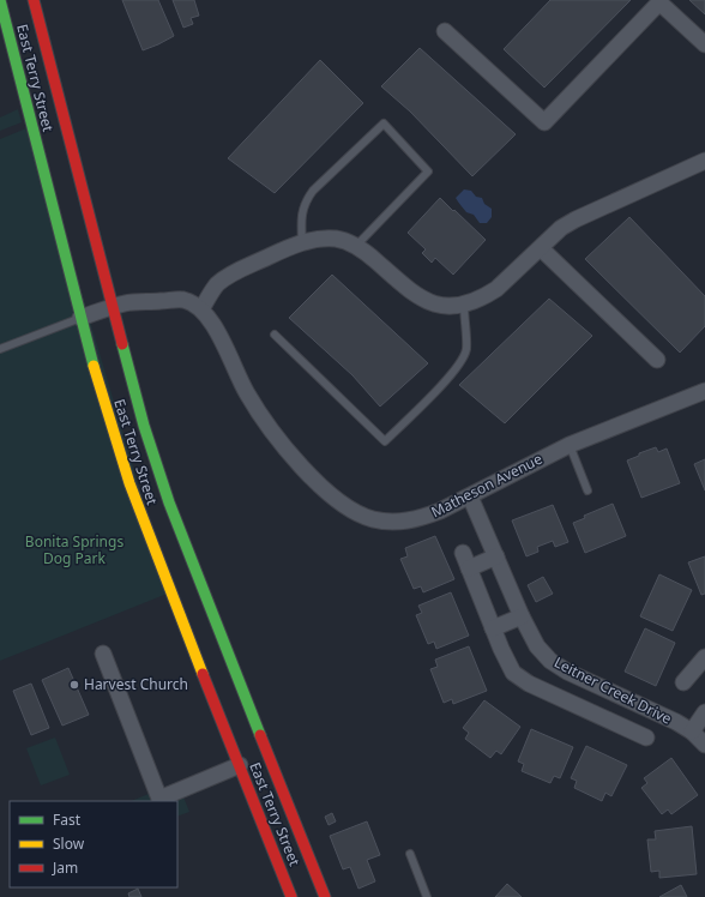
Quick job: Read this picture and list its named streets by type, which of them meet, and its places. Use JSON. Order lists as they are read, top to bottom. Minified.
{"streets":{"street":["East Terry Street","Matheson Avenue","Leitner Creek Drive"]},"crossings":[["Matheson Avenue","Leitner Creek Drive"]],"parks":["Bonita Springs Dog Park"],"places":["Harvest Church"],"legend":["Fast","Slow","Jam"]}
